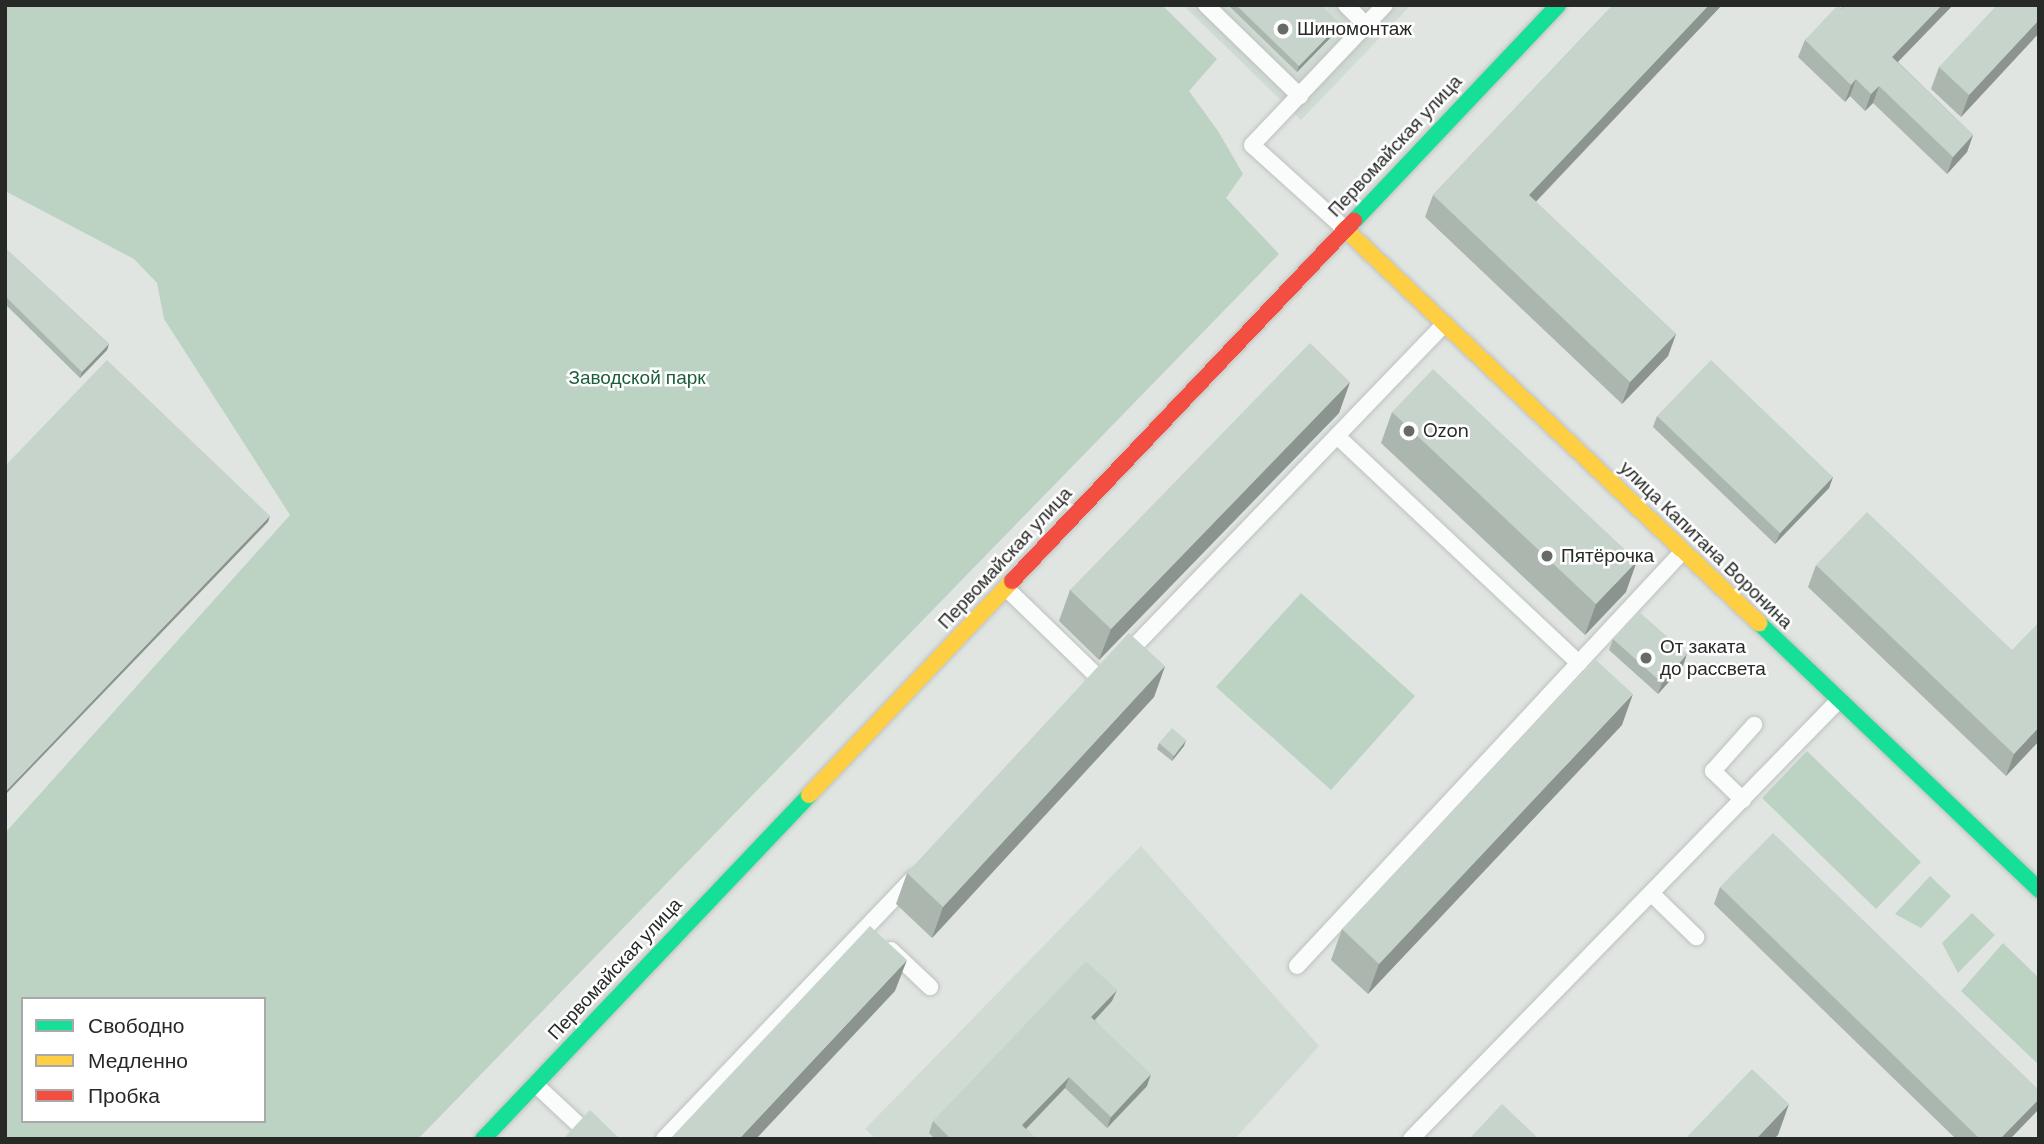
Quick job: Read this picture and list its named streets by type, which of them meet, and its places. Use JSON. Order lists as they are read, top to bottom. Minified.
{"streets":{"street":["Первомайская улица","улица Капитана Воронина"]},"crossings":[["Первомайская улица","улица Капитана Воронина"]],"parks":["Заводской парк"],"places":["Шиномонтаж","Ozon","Пятёрочка","От заката до рассвета"],"legend":["Свободно","Медленно","Пробка"]}
